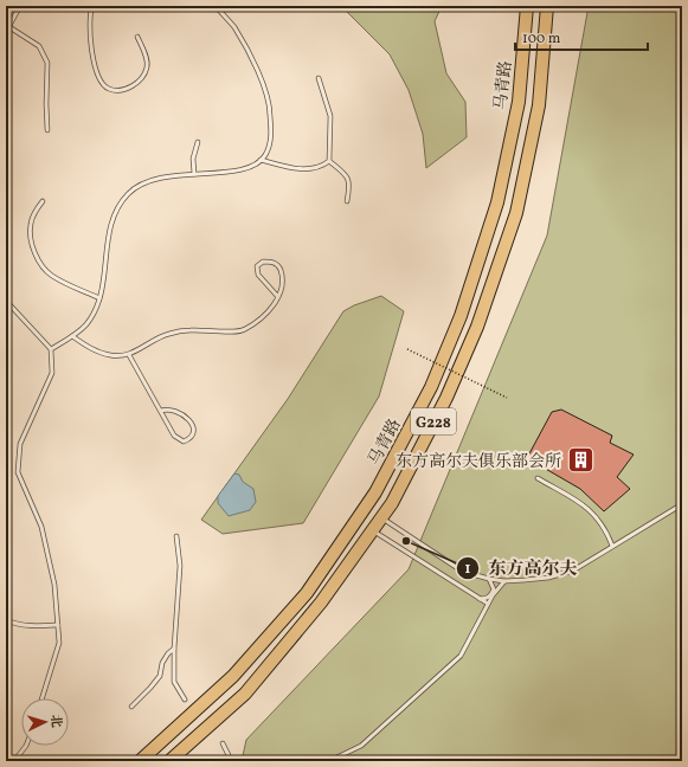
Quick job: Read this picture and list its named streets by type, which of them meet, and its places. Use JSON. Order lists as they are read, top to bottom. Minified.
{"streets":{"highway":["马青路","G228"]},"places":{"building":["东方高尔夫俱乐部会所"],"other":["东方高尔夫"]},"scale_bar":"100 m","north":"right"}
